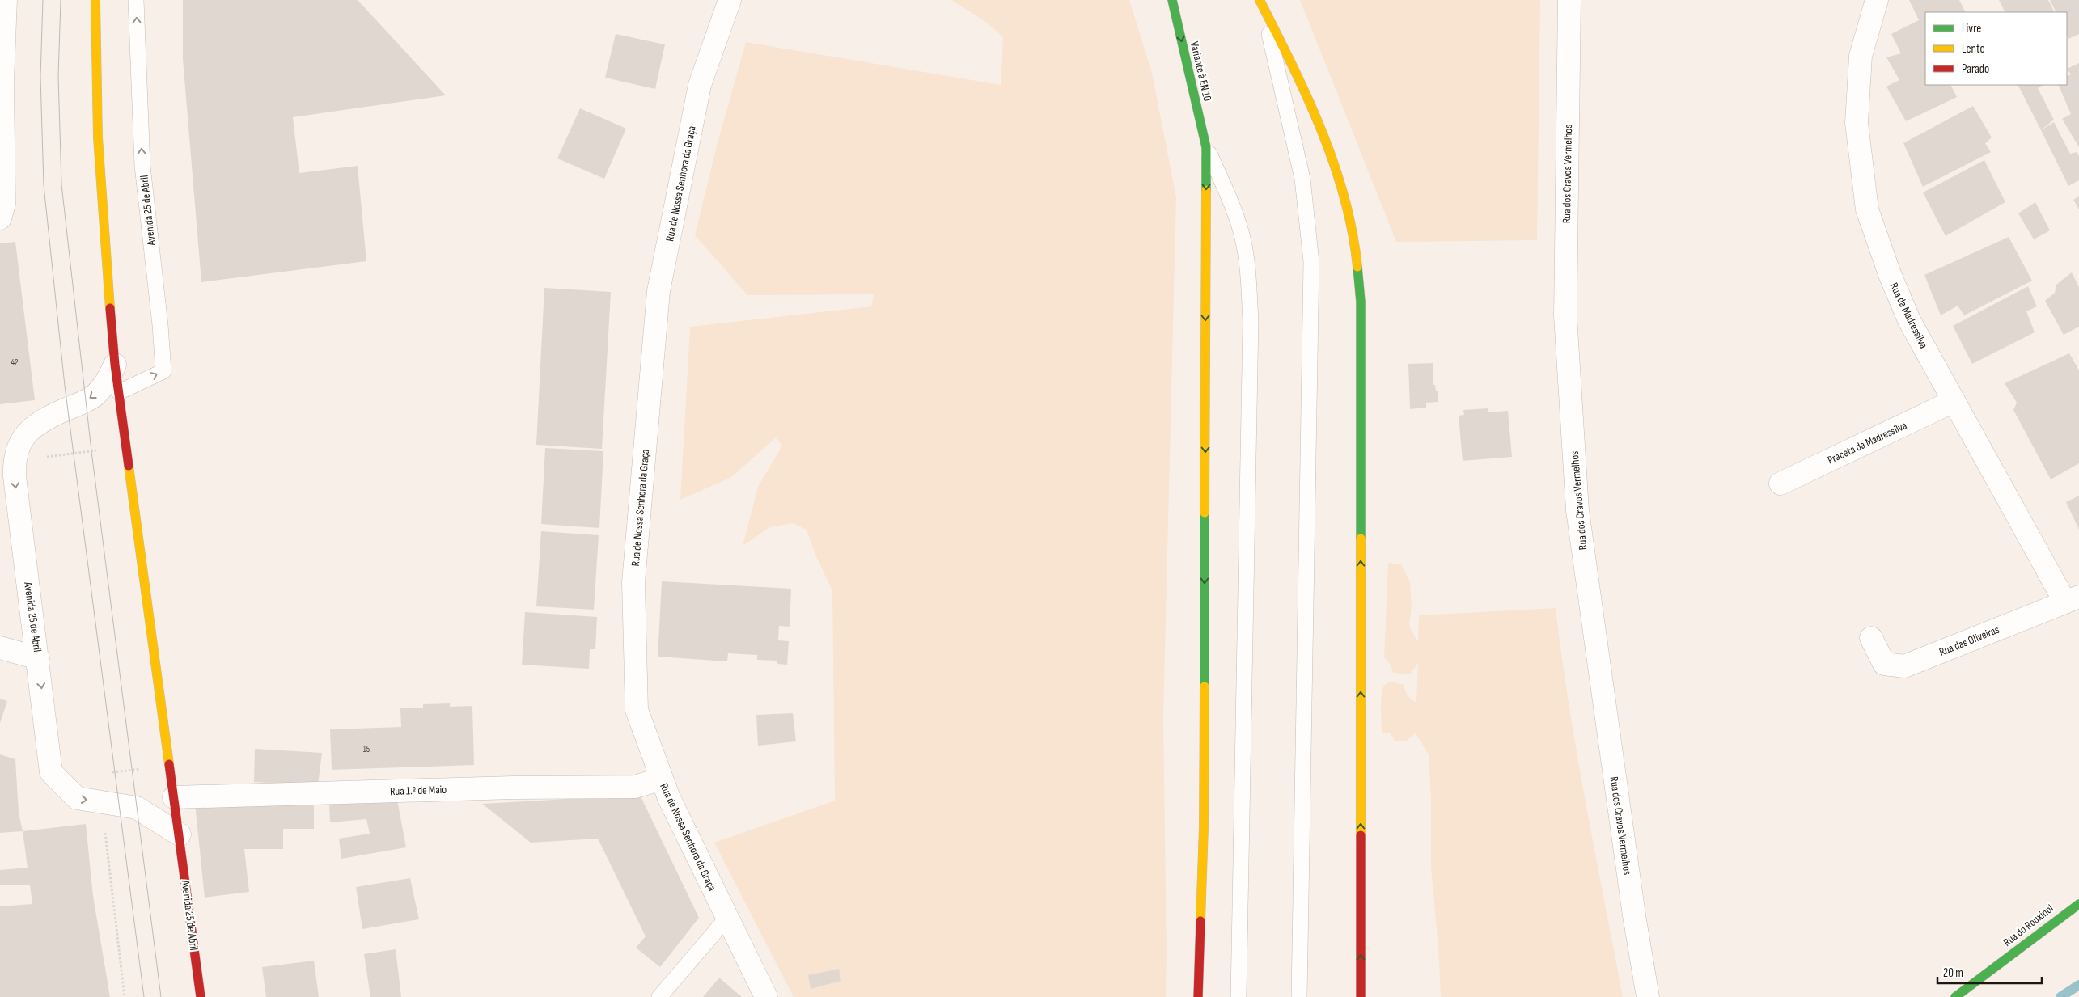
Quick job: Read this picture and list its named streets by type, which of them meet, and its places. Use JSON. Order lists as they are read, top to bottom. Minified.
{"streets":{"main road":["Variante à EN 10","Avenida 25 de Abril","Rua do Rouxinol"],"street":["Rua dos Cravos Vermelhos","Rua de Nossa Senhora da Graça","Rua da Madressilva","Praceta da Madressilva","Rua das Oliveiras","Rua 1.º de Maio"]},"crossings":[["Rua de Nossa Senhora da Graça","Rua 1.º de Maio"],["Avenida 25 de Abril","Rua 1.º de Maio"],["Rua da Madressilva","Praceta da Madressilva"],["Rua da Madressilva","Rua das Oliveiras"]],"one_way":["Variante à EN 10"],"house_numbers":["42","15"],"legend":["Livre","Lento","Parado"],"scale_bar":"20 m"}
